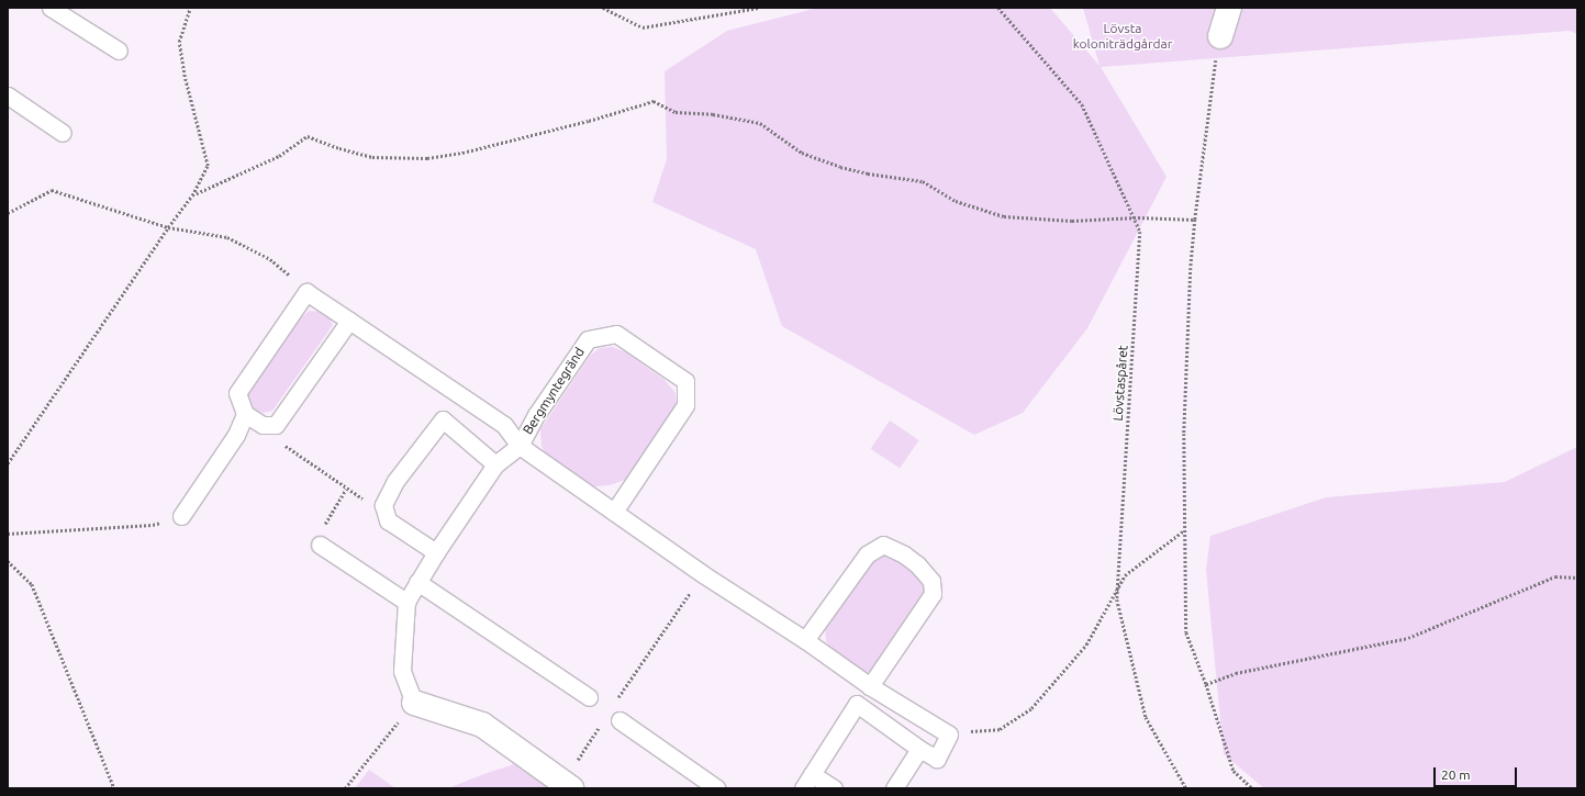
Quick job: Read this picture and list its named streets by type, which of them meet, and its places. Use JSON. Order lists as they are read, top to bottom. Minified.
{"streets":{"lane":["Bergmyntegränd"],"path":["Lövstaspåret"]},"parks":["Lövsta koloniträdgårdar"],"scale_bar":"20 m"}
